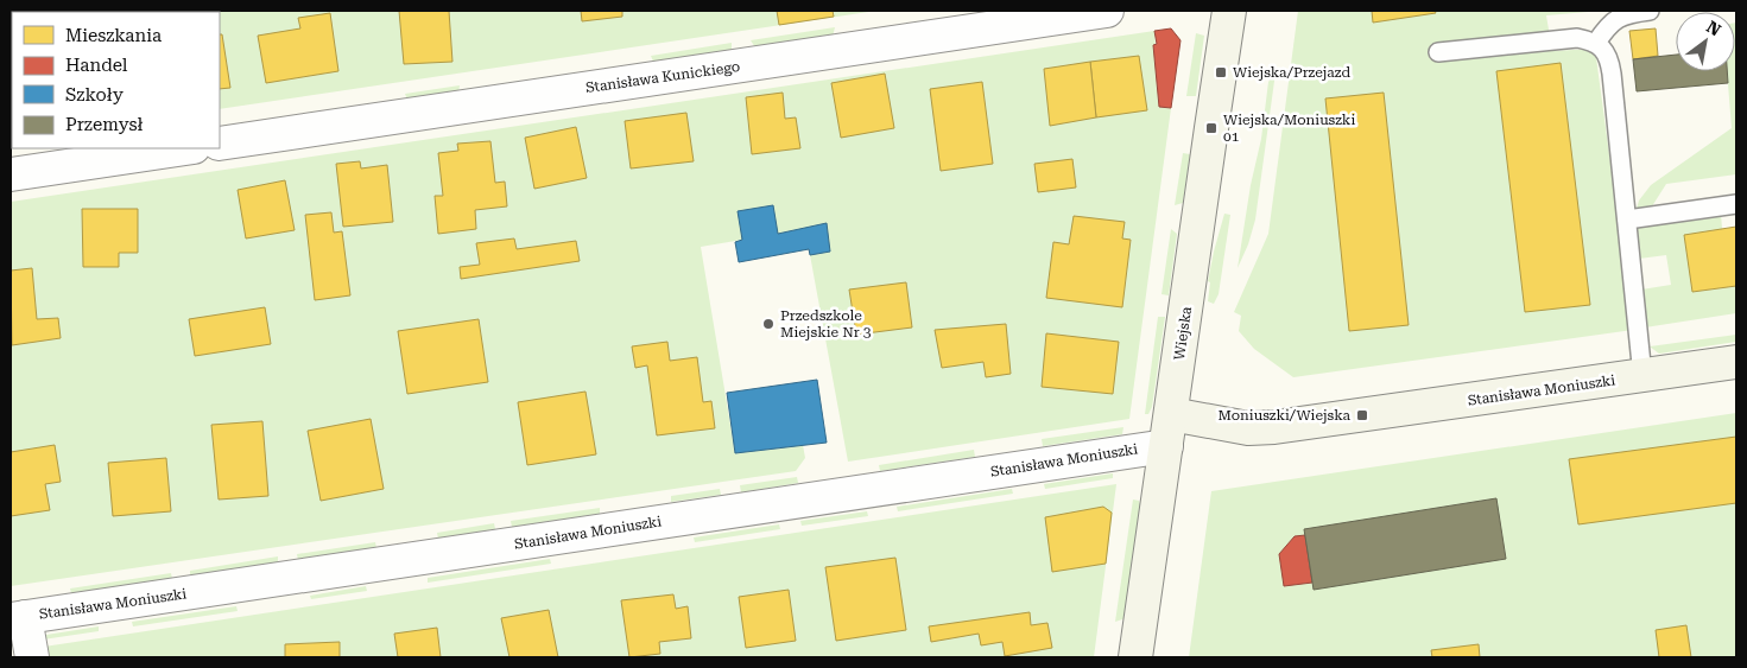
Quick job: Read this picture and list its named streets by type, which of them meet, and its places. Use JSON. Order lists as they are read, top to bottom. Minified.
{"streets":{"street":["Stanisława Kunickiego","Wiejska","Stanisława Moniuszki"]},"crossings":[["Wiejska","Stanisława Moniuszki"]],"places":{"transit":["Wiejska/Przejazd","Wiejska/Moniuszki 01","Moniuszki/Wiejska"],"other":["Przedszkole Miejskie Nr 3"]},"legend":["Mieszkania","Handel","Szkoły","Przemysł"],"north":"top right"}
